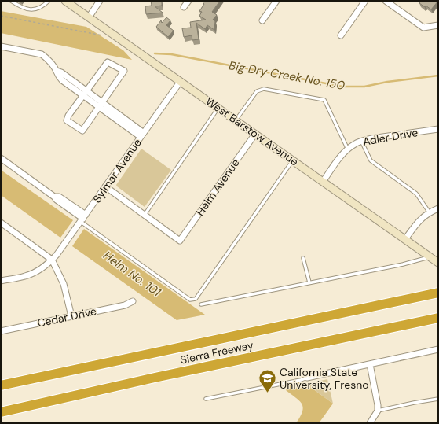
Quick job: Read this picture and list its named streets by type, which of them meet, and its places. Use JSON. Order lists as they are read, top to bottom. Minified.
{"streets":{"highway":["Sierra Freeway"],"main road":["West Barstow Avenue"],"street":["Adler Drive","Sylmar Avenue","Helm Avenue","Cedar Drive"]},"crossings":[["West Barstow Avenue","Adler Drive"],["West Barstow Avenue","Sylmar Avenue"],["West Barstow Avenue","Helm Avenue"]],"water":["Big Dry Creek No. 150","Helm No. 101"],"places":{"school or university":["California State University, Fresno"]}}
